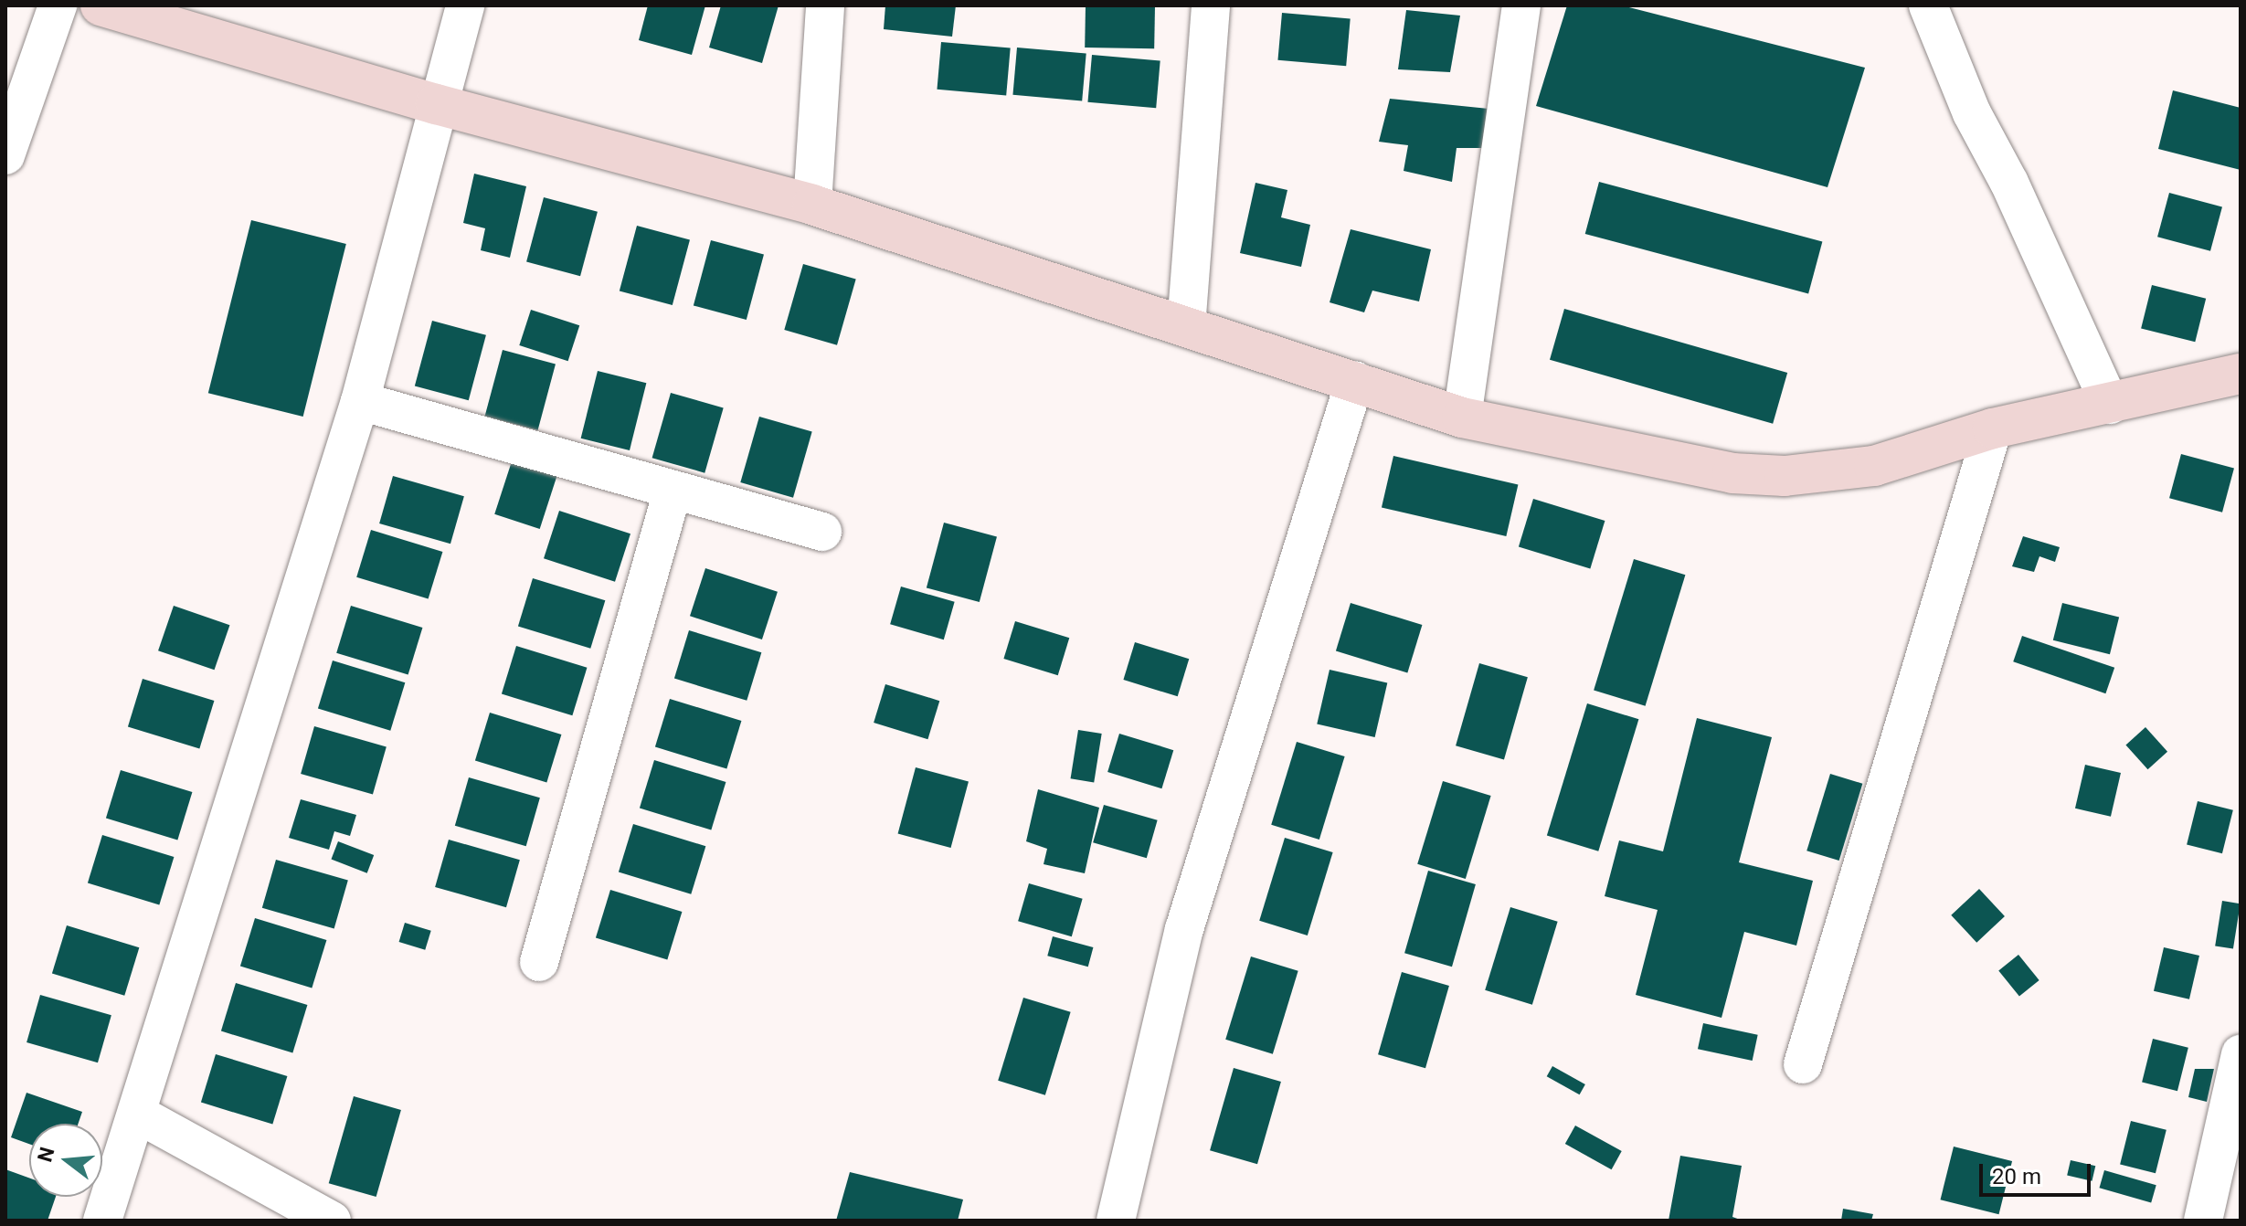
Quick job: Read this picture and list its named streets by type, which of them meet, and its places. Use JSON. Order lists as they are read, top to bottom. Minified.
{"scale_bar":"20 m","north":"left"}
